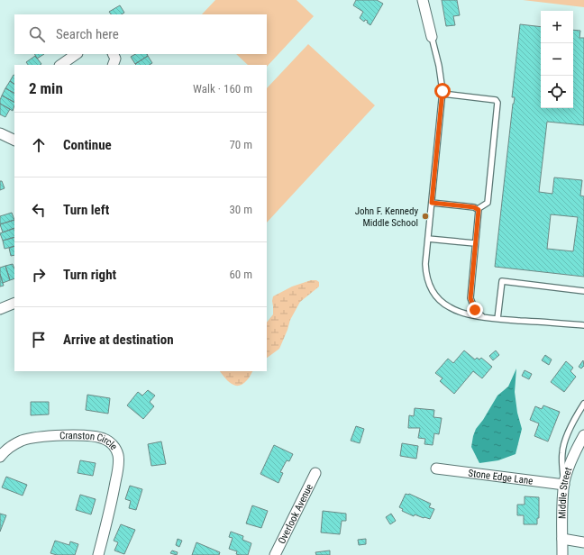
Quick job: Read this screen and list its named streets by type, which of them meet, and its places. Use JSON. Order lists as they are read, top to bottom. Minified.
{"streets":{"street":["Cranston Circle","Stone Edge Lane","Middle Street","Overlook Avenue"]},"crossings":[["Stone Edge Lane","Middle Street"]],"places":["John F. Kennedy Middle School"],"page":{"map_buttons":["+","−"],"search":"Search here","heading":["2 min","Walk · 160 m"],"list":[["Continue","70 m"],["Turn left","30 m"],["Turn right","60 m"],"Arrive at destination"]}}
